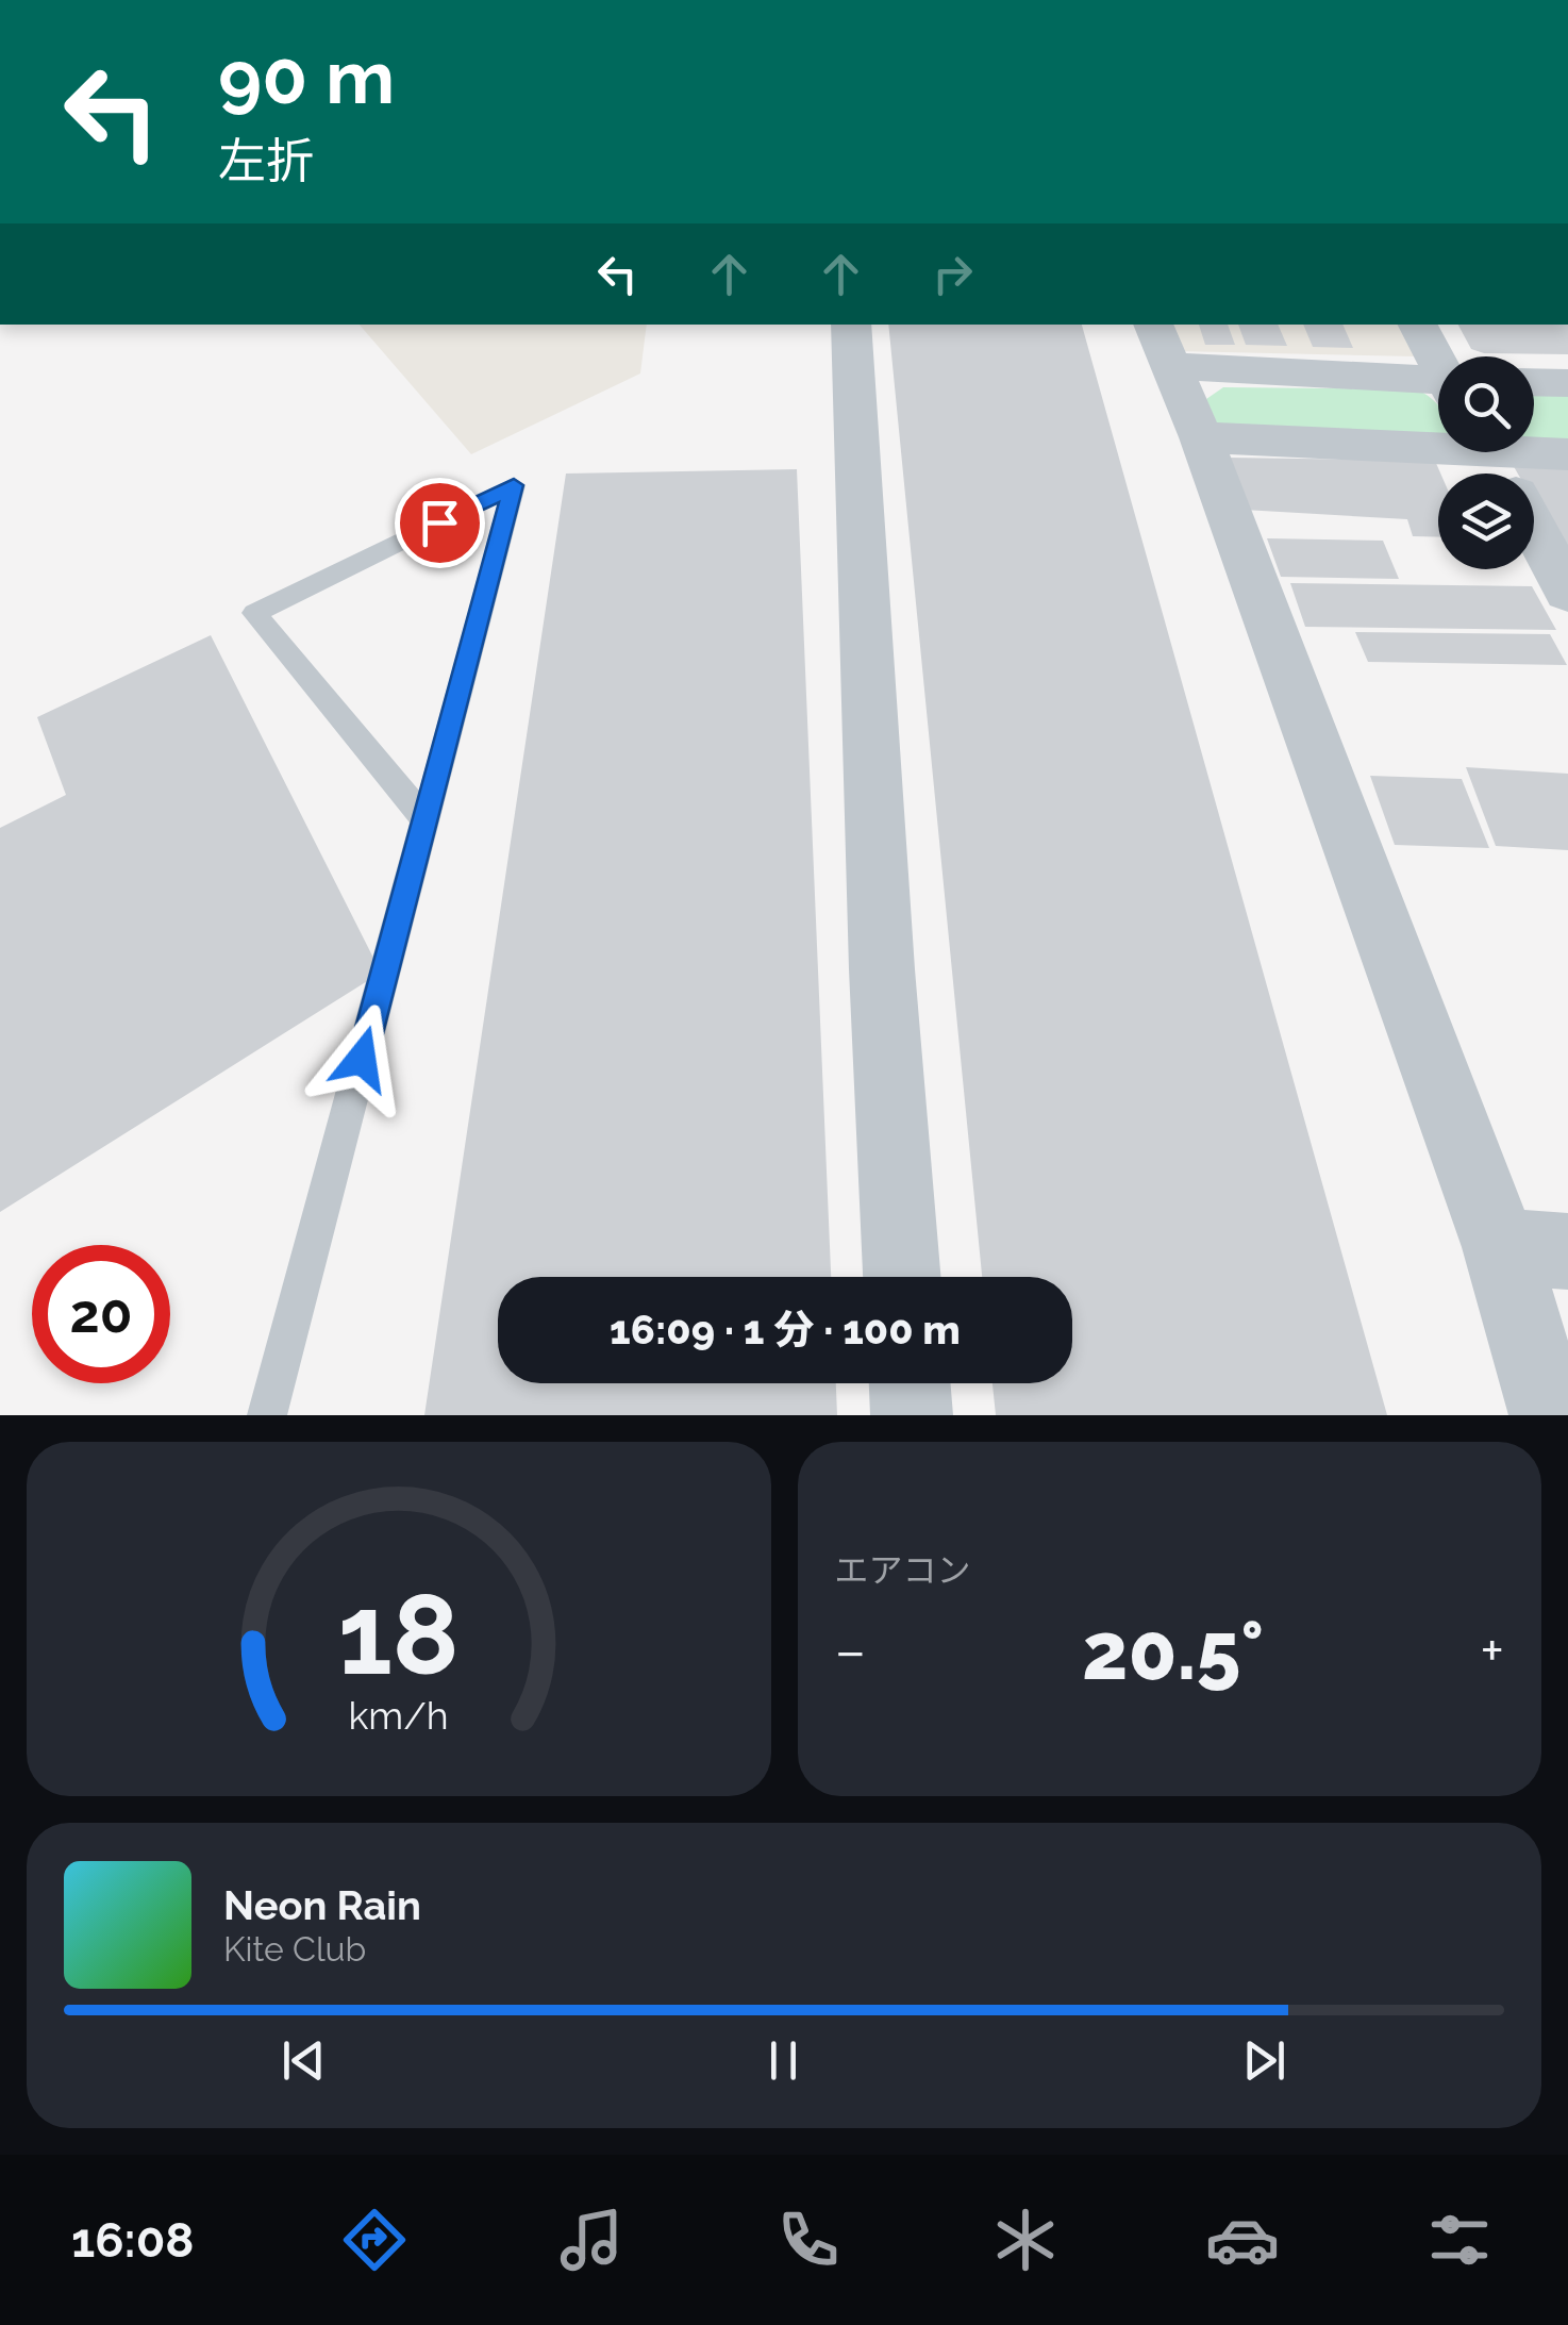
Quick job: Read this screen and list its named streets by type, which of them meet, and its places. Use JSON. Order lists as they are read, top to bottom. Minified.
{"page":{"turn":["90 m","左折"],"limit":"20","trip":"16:09 · 1 分 · 100 m","tile":"エアコン","heat":["−","20.5°","+"],"song":["Neon Rain","Kite Club"],"tabs":"16:08","gauge":["18","km/h"]}}
